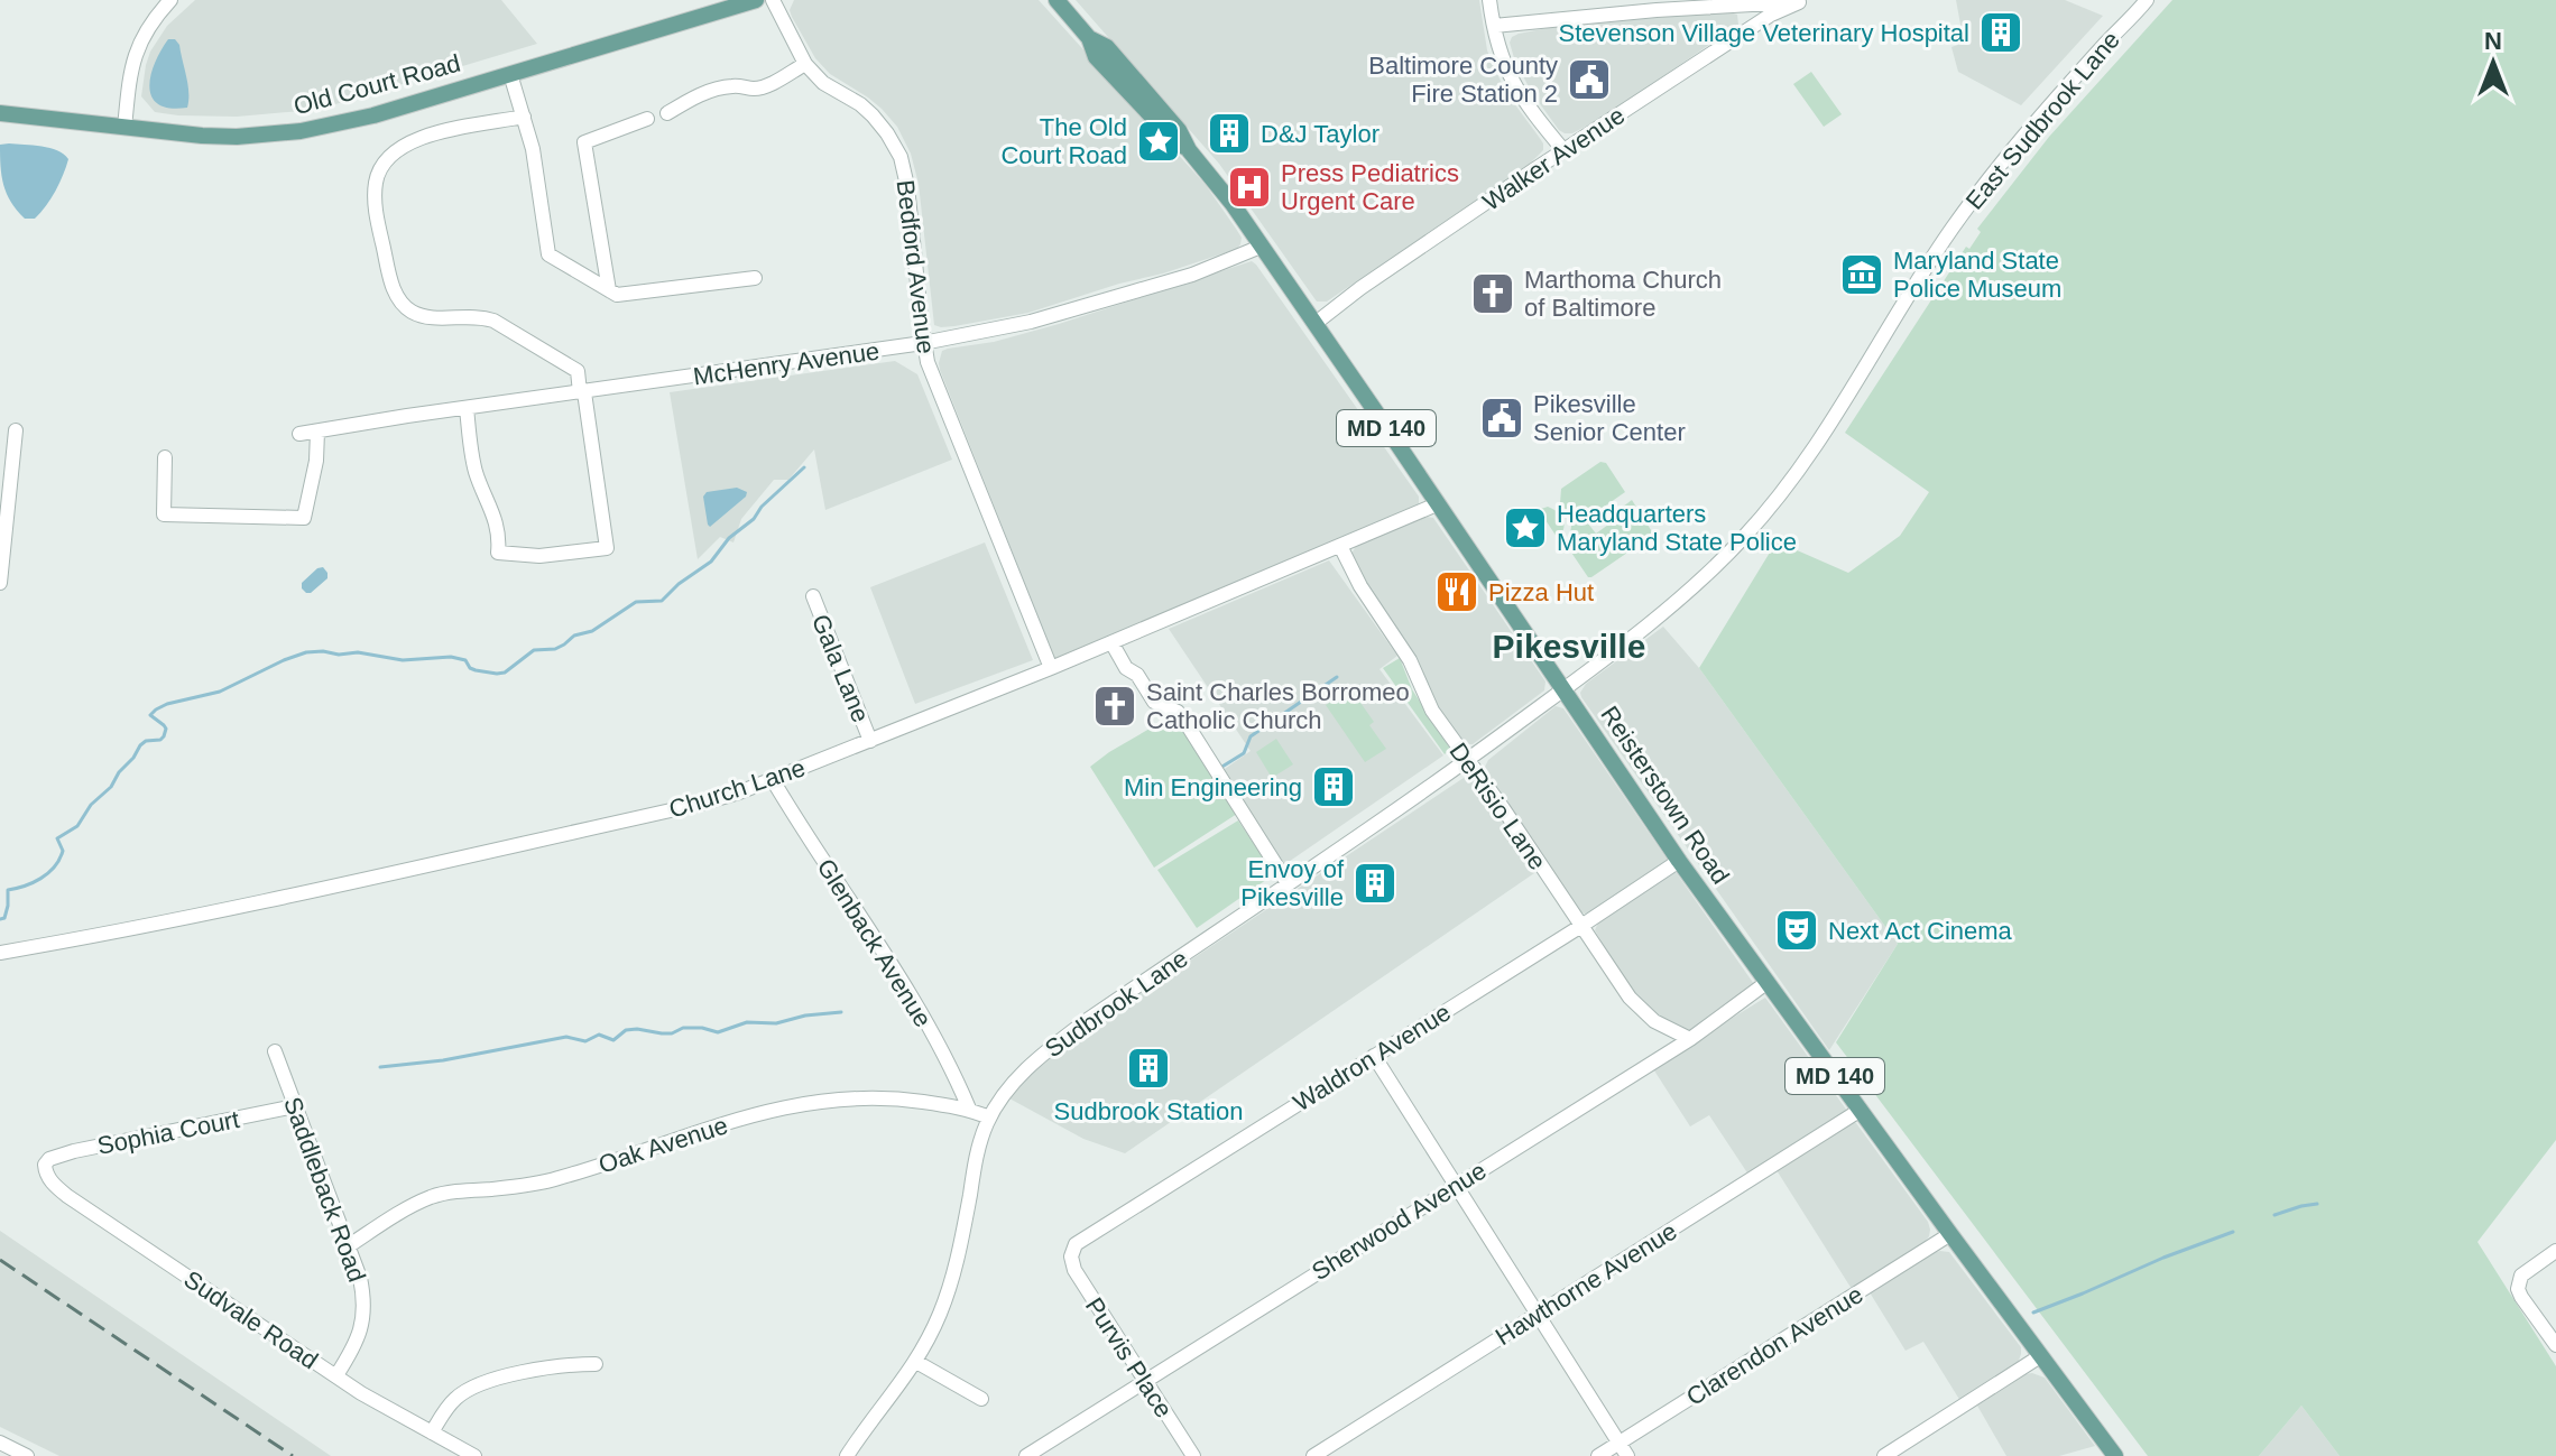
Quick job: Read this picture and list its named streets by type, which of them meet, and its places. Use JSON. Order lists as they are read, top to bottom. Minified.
{"streets":{"main road":["Old Court Road","MD 140","Reisterstown Road"],"street":["East Sudbrook Lane","Walker Avenue","Bedford Avenue","McHenry Avenue","Gala Lane","Church Lane","DeRisio Lane","Glenback Avenue","Sudbrook Lane","Waldron Avenue","Sophia Court","Oak Avenue","Saddleback Road","Sherwood Avenue","Hawthorne Avenue","Sudvale Road","Clarendon Avenue","Purvis Place"]},"crossings":[["East Sudbrook Lane","Reisterstown Road"],["East Sudbrook Lane","Sudbrook Lane"],["Walker Avenue","Reisterstown Road"],["Bedford Avenue","McHenry Avenue"],["Bedford Avenue","Church Lane"],["McHenry Avenue","Reisterstown Road"],["Gala Lane","Church Lane"],["Church Lane","Reisterstown Road"],["Church Lane","DeRisio Lane"],["Church Lane","Glenback Avenue"],["Reisterstown Road","Sudbrook Lane"],["Reisterstown Road","Waldron Avenue"],["Reisterstown Road","Sherwood Avenue"],["Reisterstown Road","Hawthorne Avenue"],["Reisterstown Road","Clarendon Avenue"],["DeRisio Lane","Sudbrook Lane"],["DeRisio Lane","Waldron Avenue"],["DeRisio Lane","Sherwood Avenue"],["Glenback Avenue","Oak Avenue"],["Sudbrook Lane","Oak Avenue"],["Waldron Avenue","Purvis Place"],["Sophia Court","Saddleback Road"],["Sophia Court","Sudvale Road"],["Oak Avenue","Saddleback Road"],["Saddleback Road","Sudvale Road"],["Sherwood Avenue","Purvis Place"]],"districts":["Pikesville"],"places":{"building":["Stevenson Village Veterinary Hospital","D&J Taylor","Min Engineering","Envoy of Pikesville","Sudbrook Station"],"public building":["Baltimore County Fire Station 2","Pikesville Senior Center"],"place":["The Old Court Road","Headquarters Maryland State Police"],"hospital":["Press Pediatrics Urgent Care"],"museum":["Maryland State Police Museum"],"church":["Marthoma Church of Baltimore","Saint Charles Borromeo Catholic Church"],"restaurant":["Pizza Hut"],"theatre":["Next Act Cinema"]},"north":"top"}
